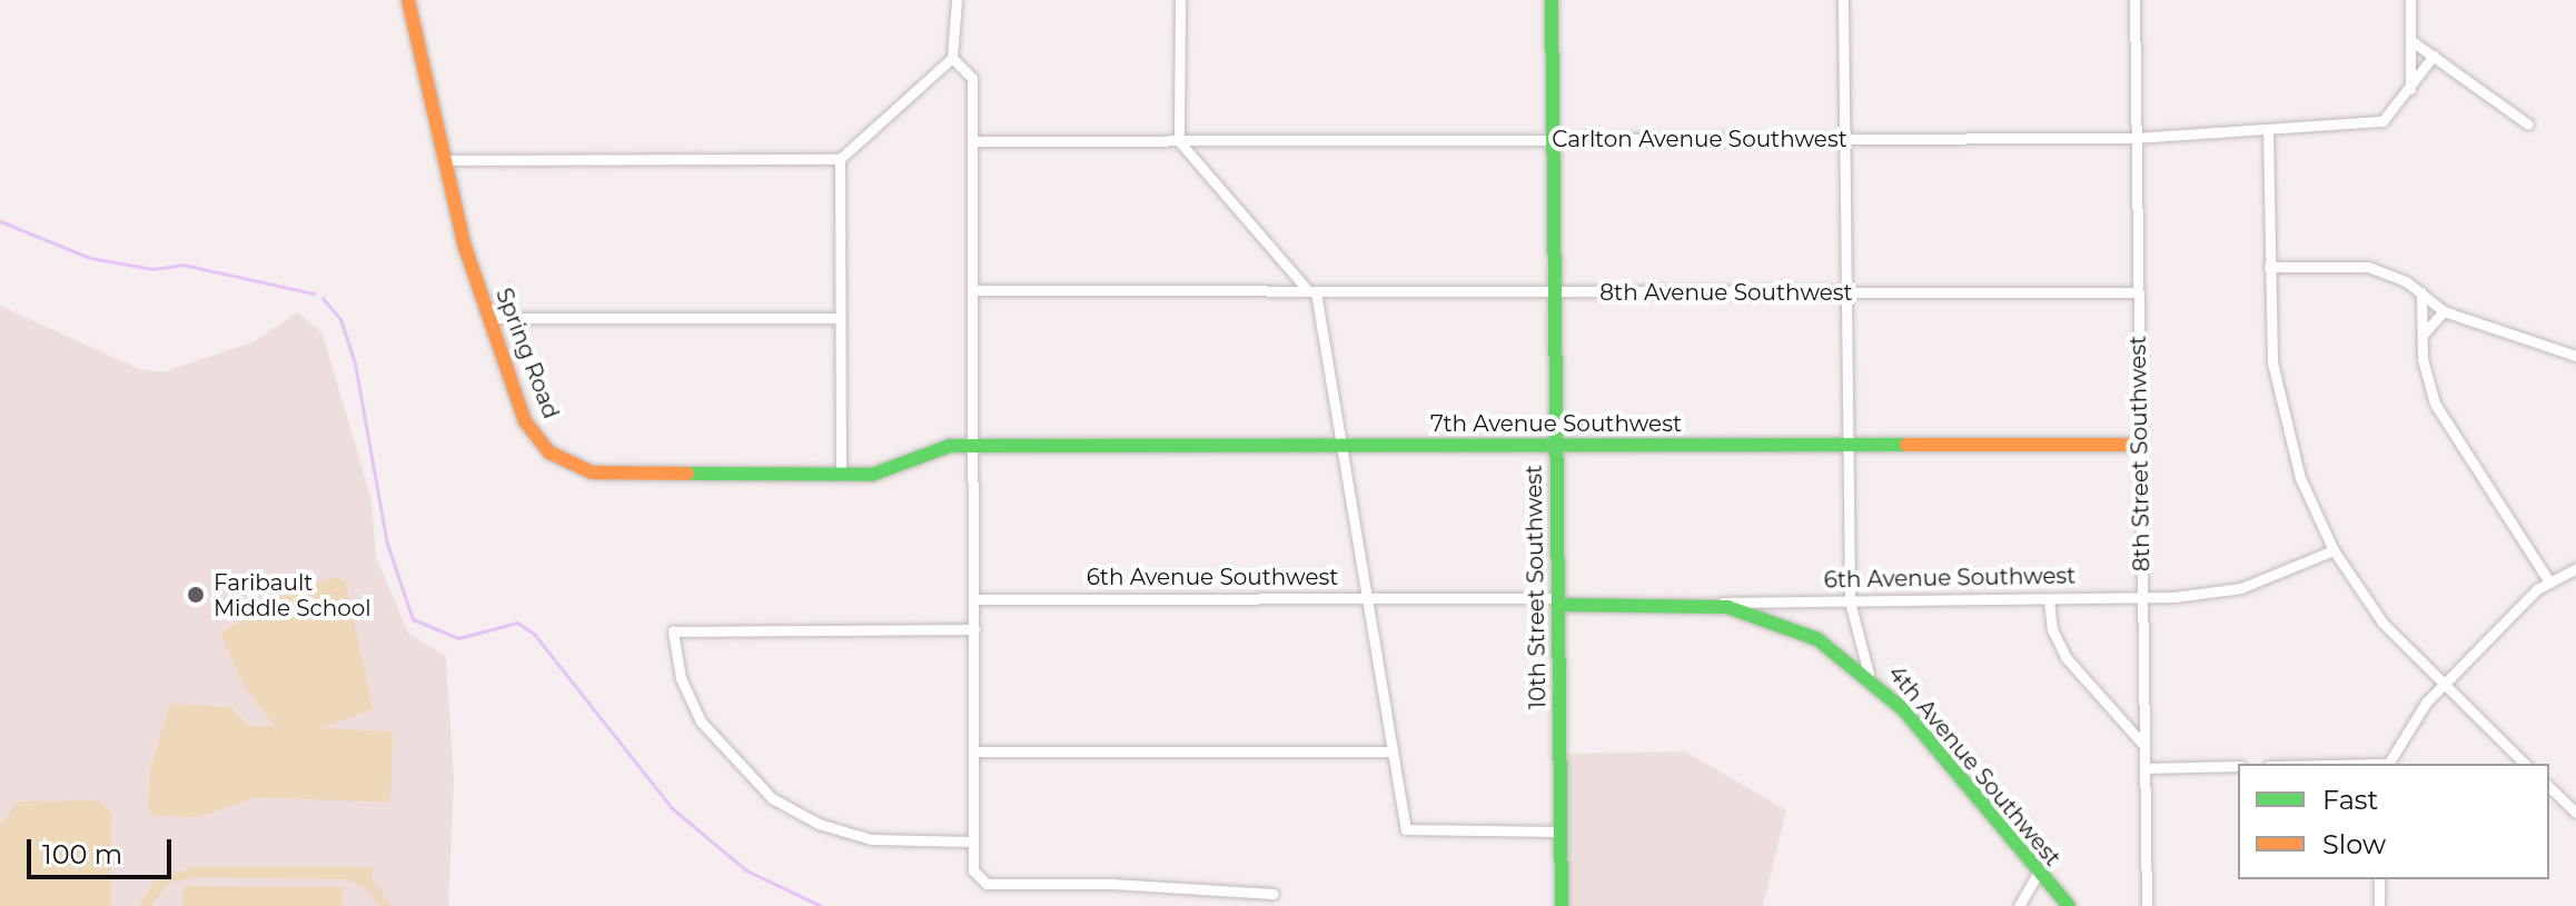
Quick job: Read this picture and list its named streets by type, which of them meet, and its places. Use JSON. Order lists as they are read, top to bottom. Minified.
{"streets":{"street":["Carlton Avenue Southwest","8th Avenue Southwest","Spring Road","7th Avenue Southwest","8th Street Southwest","6th Avenue Southwest","10th Street Southwest","4th Avenue Southwest"]},"crossings":[["Carlton Avenue Southwest","8th Street Southwest"],["Carlton Avenue Southwest","10th Street Southwest"],["8th Avenue Southwest","8th Street Southwest"],["8th Avenue Southwest","10th Street Southwest"],["Spring Road","7th Avenue Southwest"],["7th Avenue Southwest","8th Street Southwest"],["7th Avenue Southwest","10th Street Southwest"],["8th Street Southwest","6th Avenue Southwest"],["6th Avenue Southwest","10th Street Southwest"],["6th Avenue Southwest","4th Avenue Southwest"]],"places":["Faribault Middle School"],"legend":["Fast","Slow"],"scale_bar":"100 m"}
